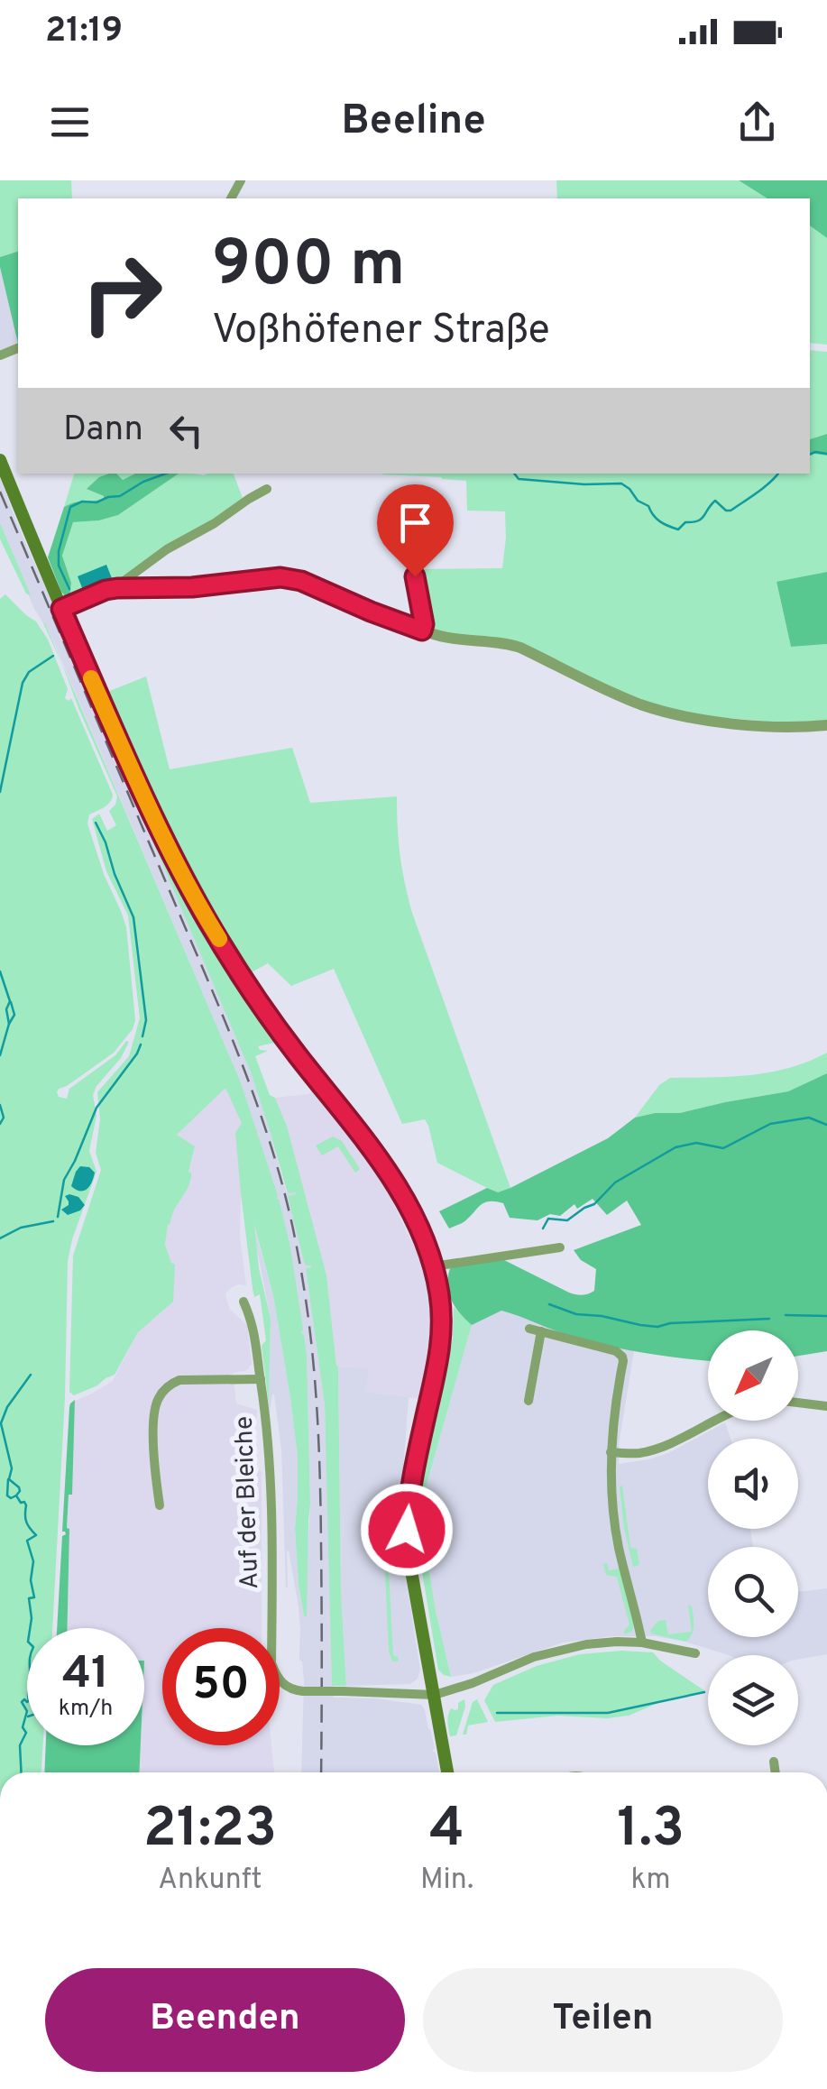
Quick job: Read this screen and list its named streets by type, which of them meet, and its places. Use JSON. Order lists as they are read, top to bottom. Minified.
{"streets":{"street":["Auf der Bleiche"]},"north":"bottom left","page":{"status":"21:19","header":"Beeline","turn":["900 m","Voßhöfener Straße"],"then":"Dann","speed":"41 km/h","limit":"50","eta":["21:23","Ankunft","4","Min.","1.3","km"],"buttons":["Beenden","Teilen"]}}
